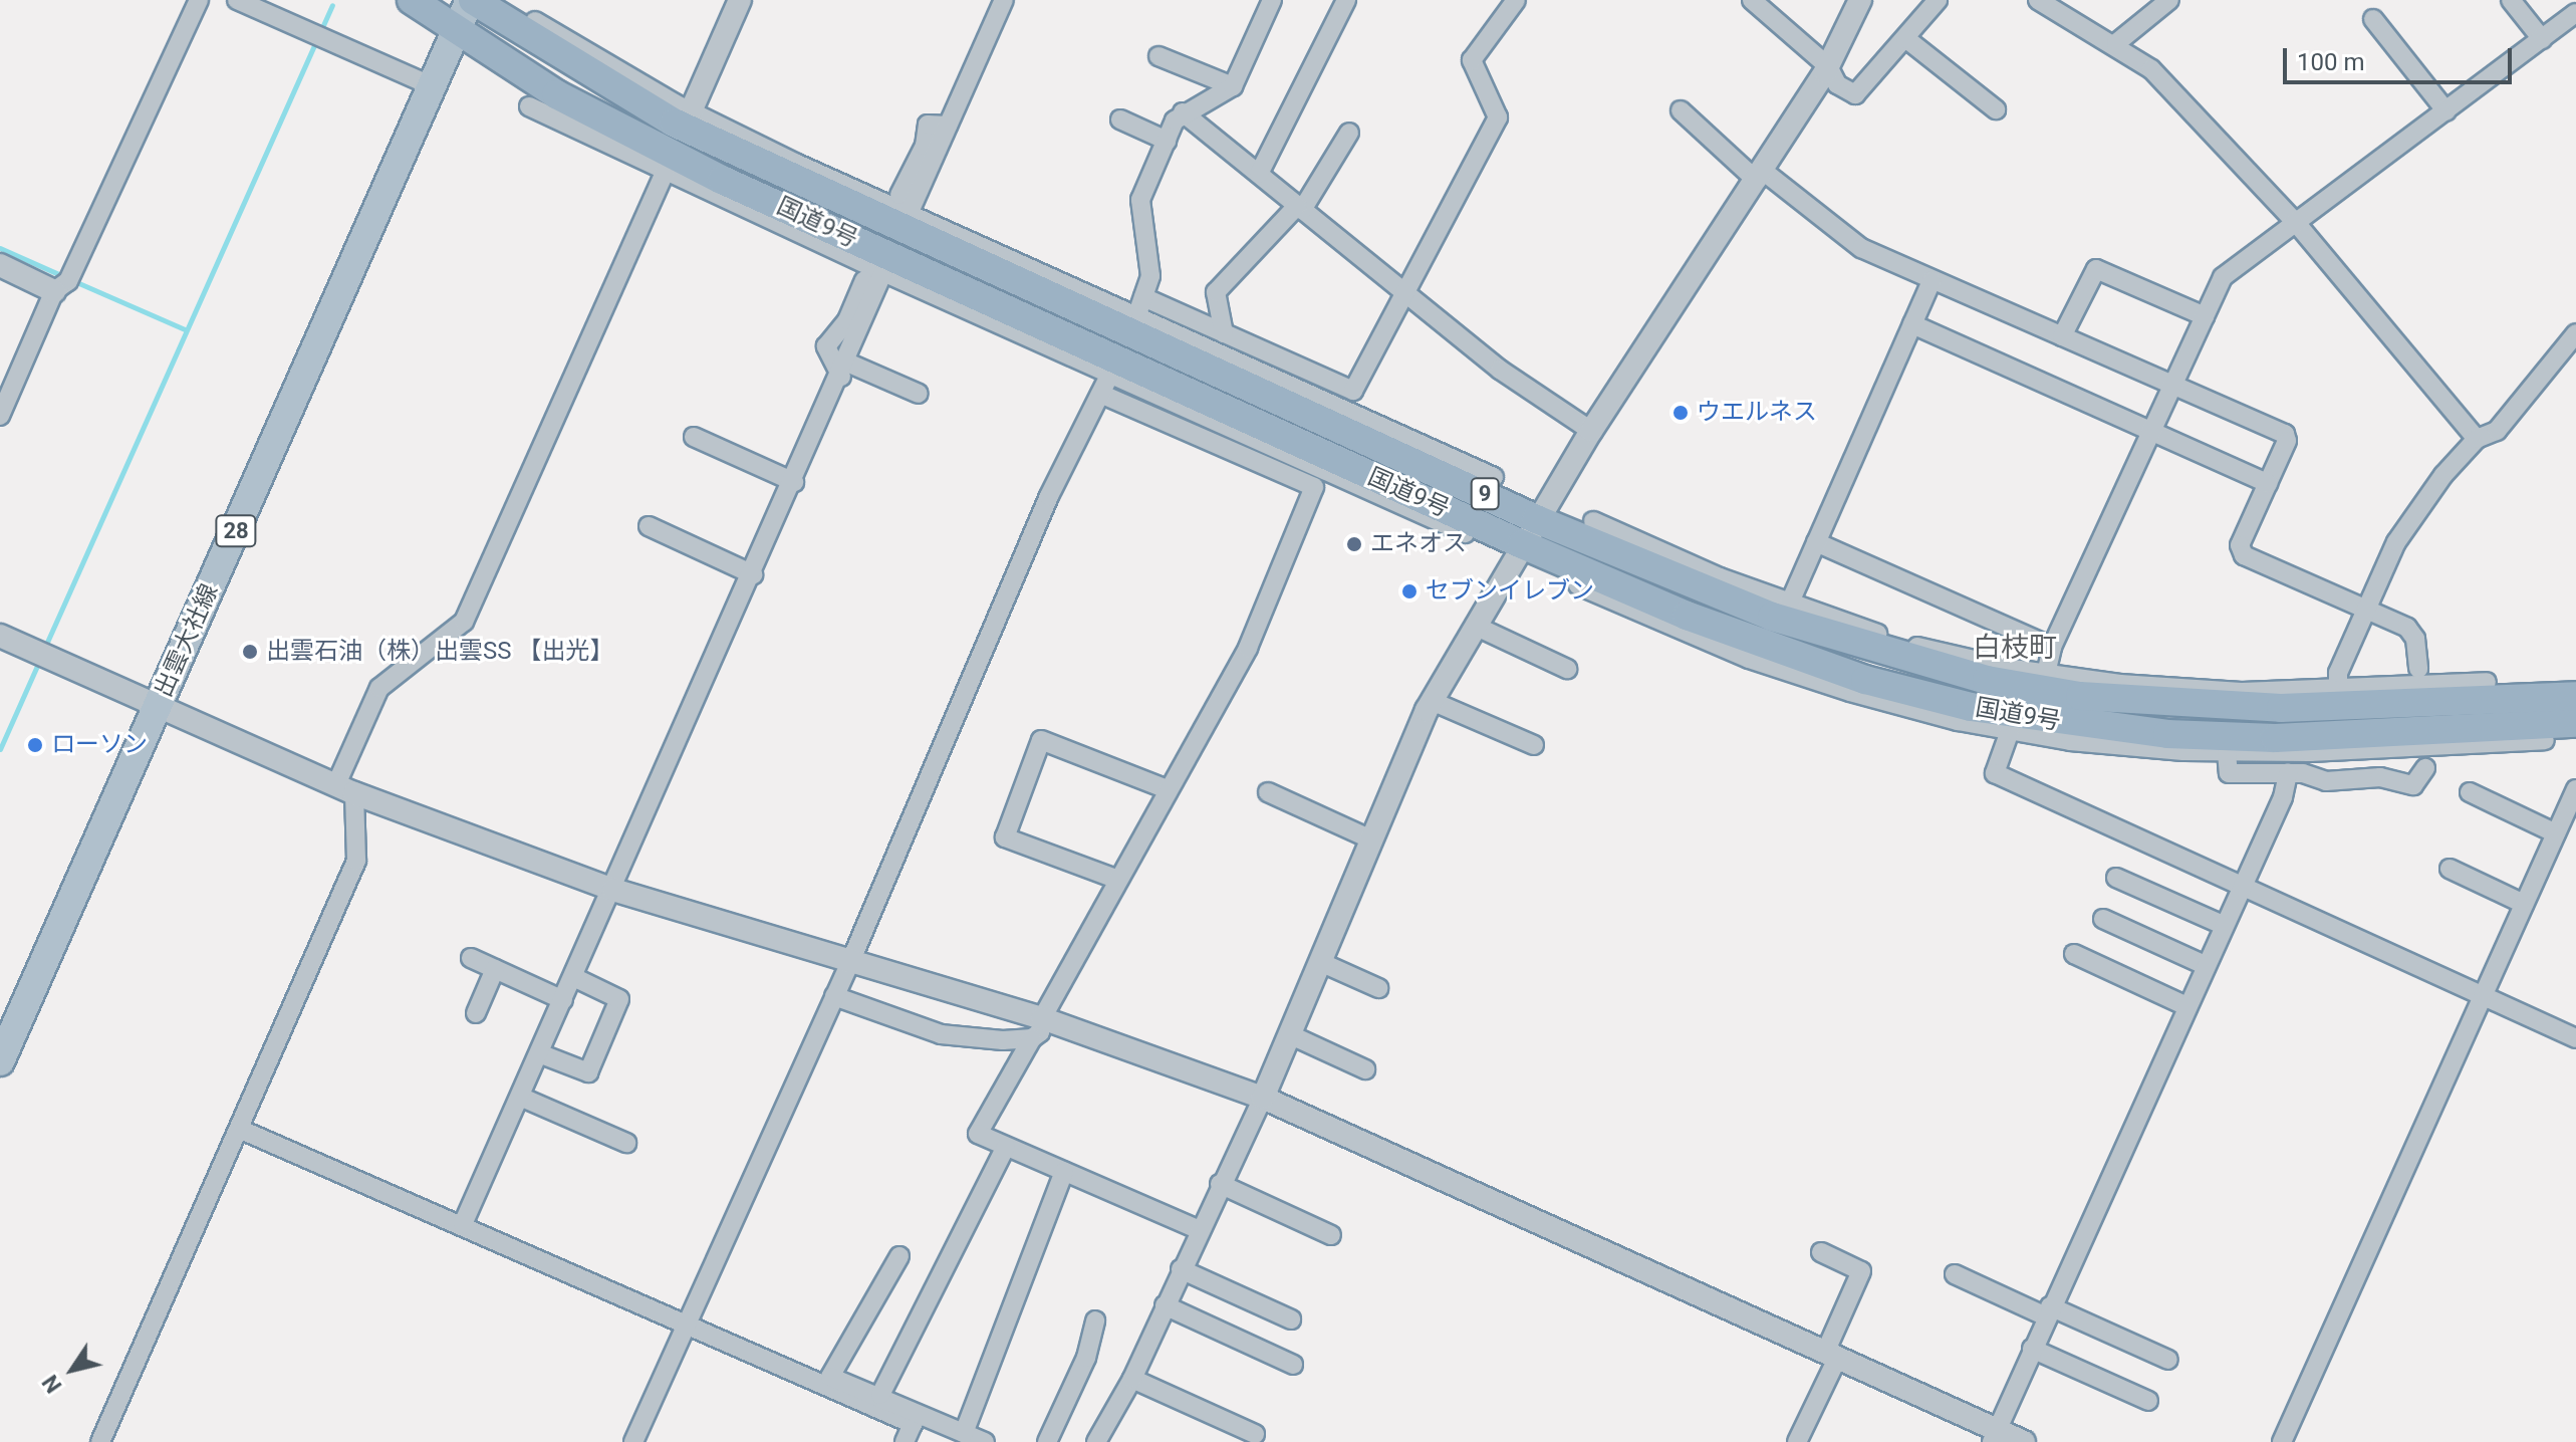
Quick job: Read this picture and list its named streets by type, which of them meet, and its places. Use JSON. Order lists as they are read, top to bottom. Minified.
{"streets":{"highway":["国道9号","9"],"main road":["28","出雲大社線"]},"crossings":[["国道9号","出雲大社線"]],"districts":["白枝町"],"places":["ウエルネス","エネオス","セブンイレブン","出雲石油（株）出雲SS 【出光】","ローソン"],"scale_bar":"100 m","north":"bottom left"}
